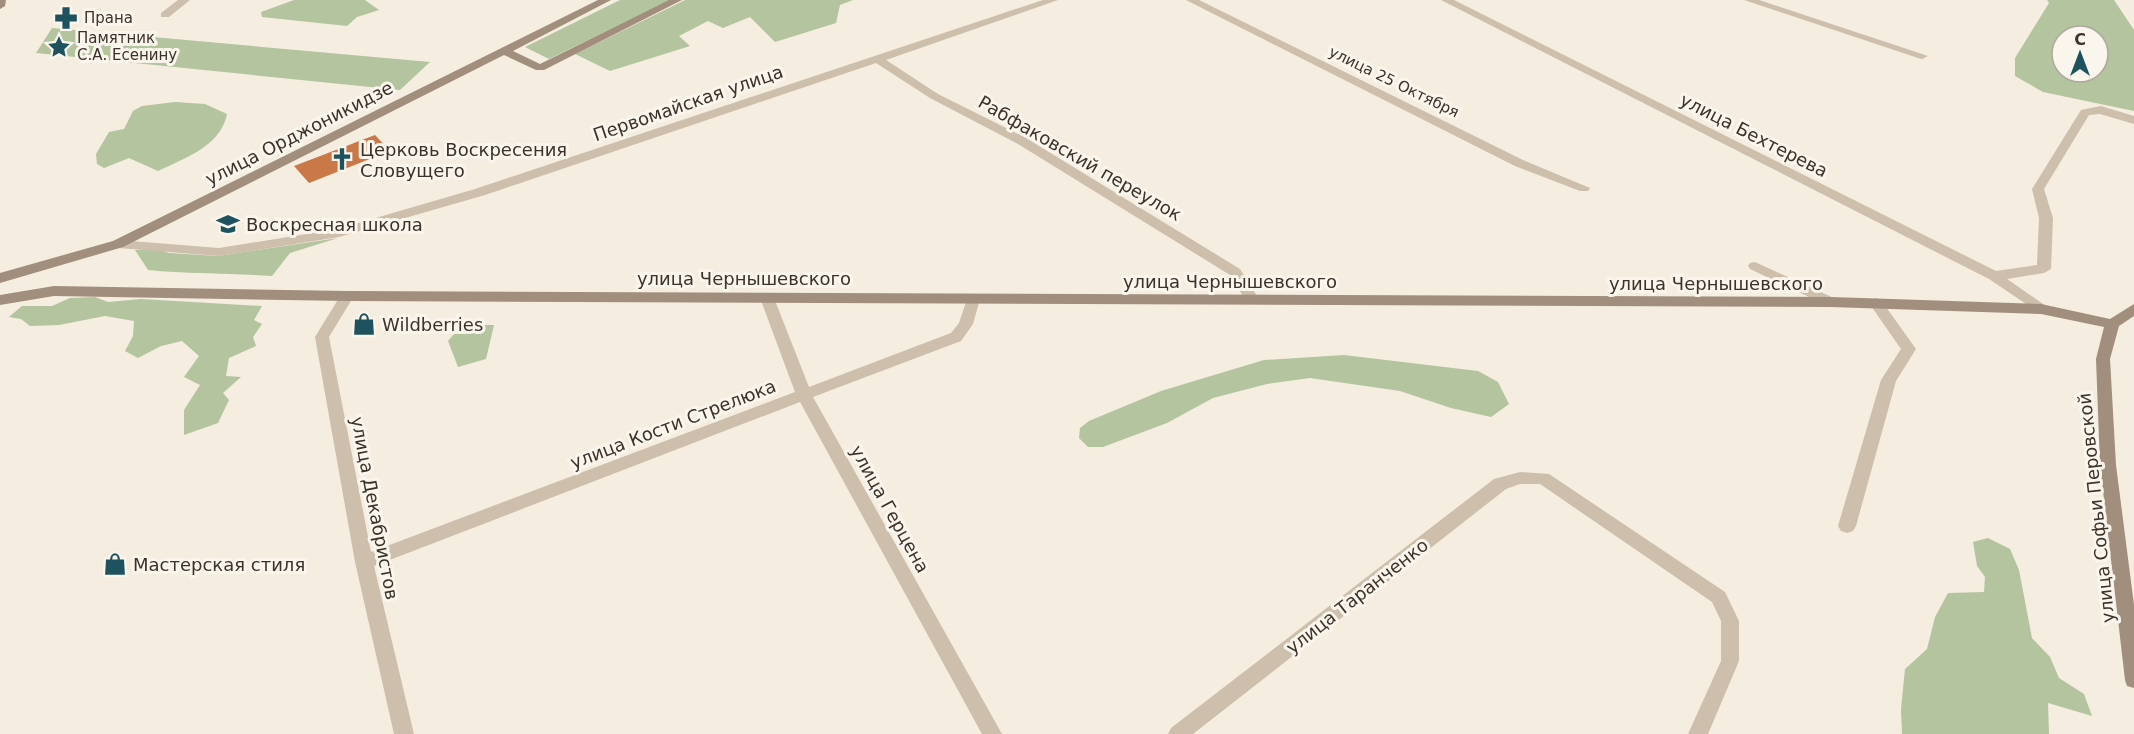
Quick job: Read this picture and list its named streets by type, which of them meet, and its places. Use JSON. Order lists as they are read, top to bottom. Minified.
{"streets":{"street":["улица 25 Октября","Первомайская улица","улица Орджоникидзе","улица Бехтерева","Рабфаковский переулок","улица Чернышевского","улица Кости Стрелюка","улица Декабристов","улица Софьи Перовской","улица Герцена","улица Таранченко"]},"crossings":[["Первомайская улица","улица Орджоникидзе"],["Первомайская улица","Рабфаковский переулок"],["улица Бехтерева","улица Чернышевского"],["Рабфаковский переулок","улица Чернышевского"],["улица Чернышевского","улица Кости Стрелюка"],["улица Чернышевского","улица Декабристов"],["улица Чернышевского","улица Софьи Перовской"],["улица Чернышевского","улица Герцена"],["улица Кости Стрелюка","улица Декабристов"],["улица Кости Стрелюка","улица Герцена"]],"places":{"pharmacy":["Прана"],"place":["Памятник С.А. Есенину"],"church":["Церковь Воскресения Словущего"],"school or university":["Воскресная школа"],"shop":["Wildberries","Мастерская стиля"]},"north":"top"}
